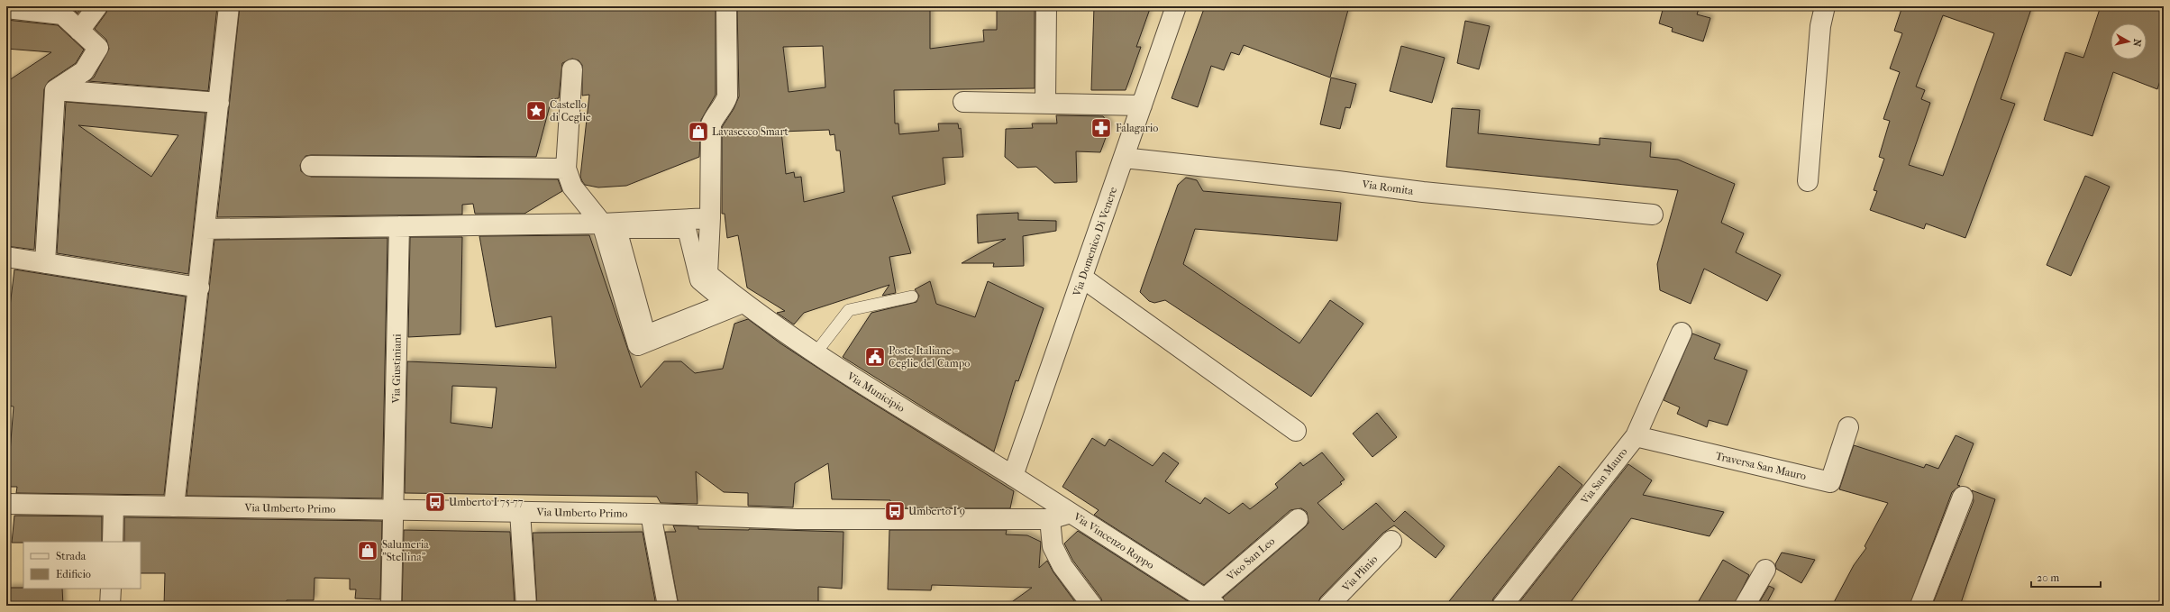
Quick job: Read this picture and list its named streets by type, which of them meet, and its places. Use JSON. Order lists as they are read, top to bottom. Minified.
{"streets":{"street":["Via Romita","Via Domenico Di Venere","Via Giustiniani","Via Municipio","Traversa San Mauro","Via San Mauro","Via Umberto Primo","Via Vincenzo Roppo","Vico San Leo","Via Plinio"]},"crossings":[["Via Romita","Via Domenico Di Venere"],["Via Domenico Di Venere","Via Municipio"],["Via Domenico Di Venere","Via Vincenzo Roppo"],["Via Giustiniani","Via Umberto Primo"],["Via Municipio","Via Vincenzo Roppo"],["Traversa San Mauro","Via San Mauro"],["Via Umberto Primo","Via Vincenzo Roppo"],["Via Vincenzo Roppo","Vico San Leo"]],"places":{"place":["Castello di Ceglie"],"pharmacy":["Falagario"],"shop":["Lavasecco Smart","Salumeria \"Stellina\""],"public building":["Poste Italiane - Ceglie del Campo"],"bus stop":["Umberto I 75-77","Umberto I 9"]},"legend":["Strada","Edificio"],"scale_bar":"20 m","north":"right"}
